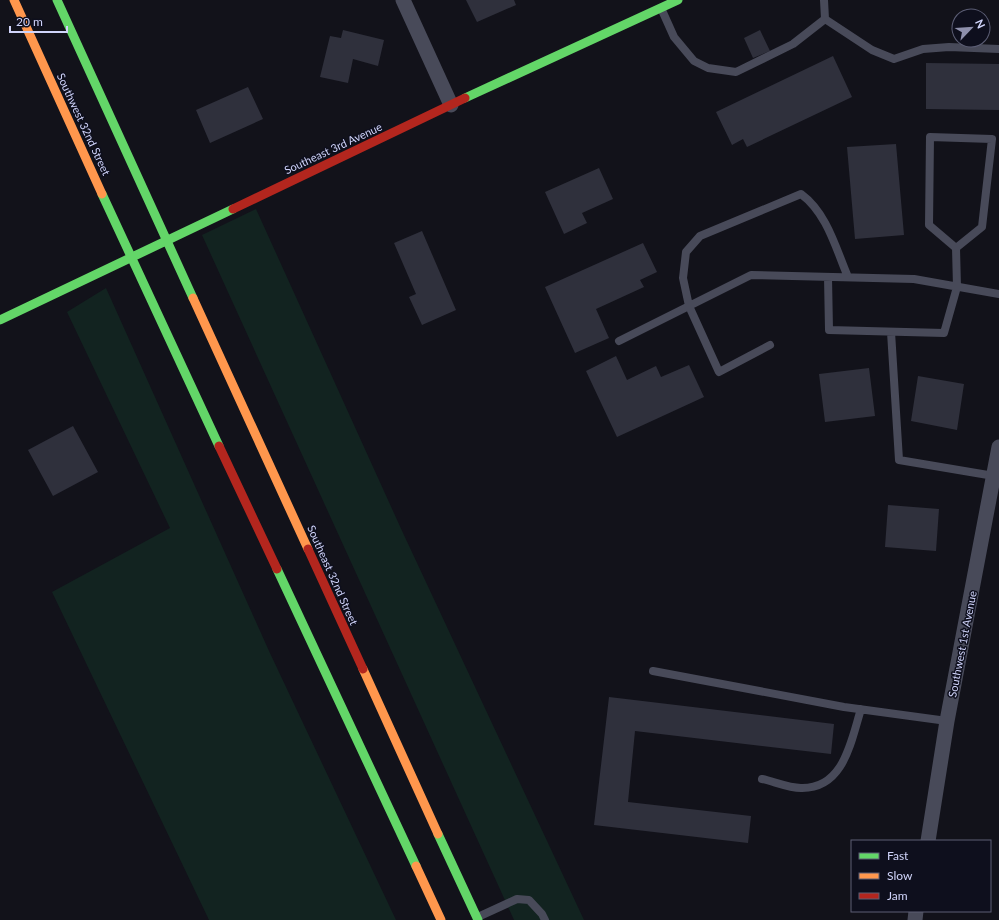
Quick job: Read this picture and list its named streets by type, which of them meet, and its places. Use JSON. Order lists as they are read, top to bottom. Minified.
{"streets":{"main road":["Southwest 32nd Street","Southeast 3rd Avenue","Southeast 32nd Street"],"street":["Southwest 1st Avenue"]},"crossings":[["Southwest 32nd Street","Southeast 3rd Avenue"],["Southeast 3rd Avenue","Southeast 32nd Street"]],"legend":["Fast","Slow","Jam"],"scale_bar":"20 m","north":"top right"}
